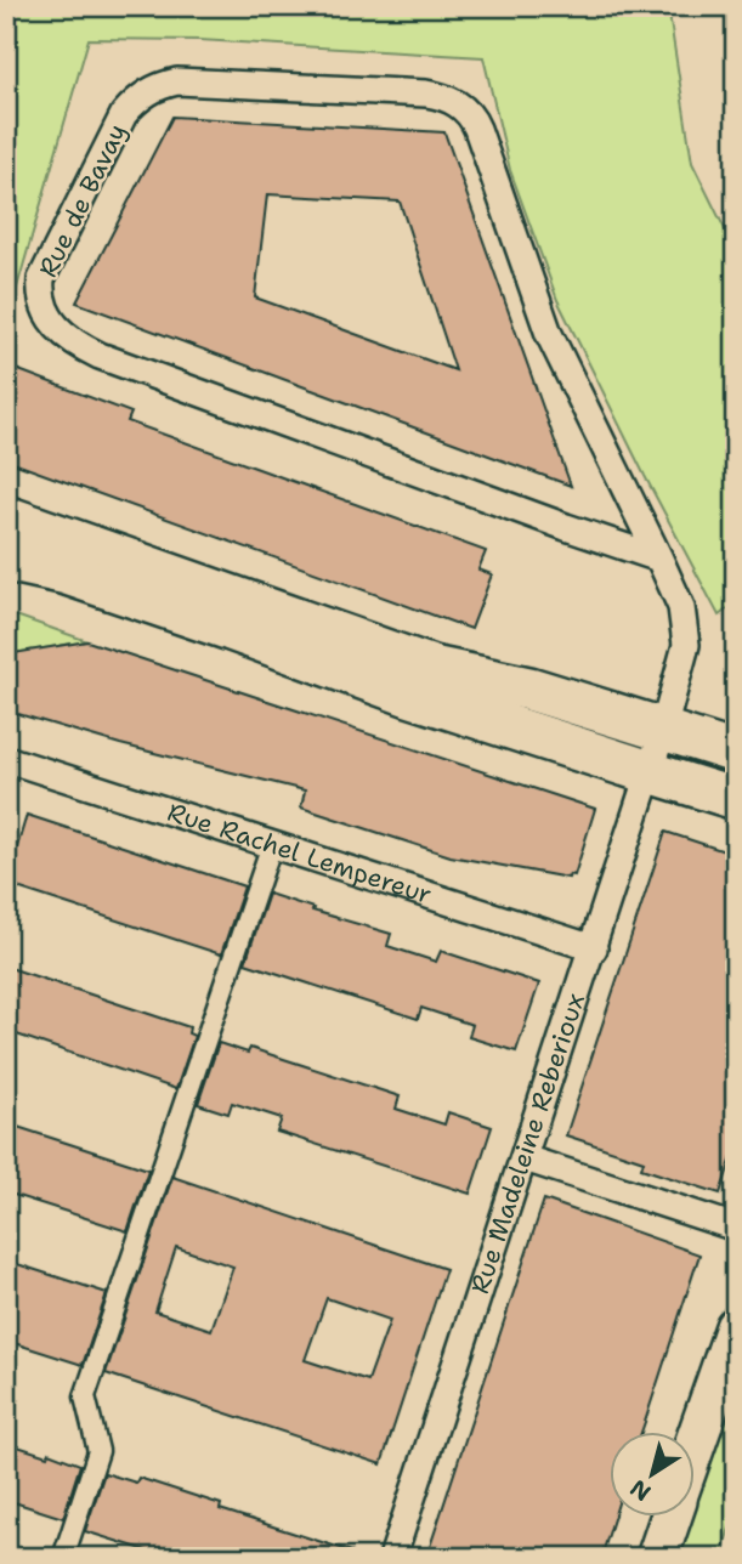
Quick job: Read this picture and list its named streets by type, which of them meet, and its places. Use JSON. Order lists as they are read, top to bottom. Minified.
{"streets":{"street":["Rue de Bavay","Rue Rachel Lempereur","Rue Madeleine Reberioux"]},"crossings":[["Rue de Bavay","Rue Madeleine Reberioux"],["Rue Rachel Lempereur","Rue Madeleine Reberioux"]],"north":"bottom left"}
